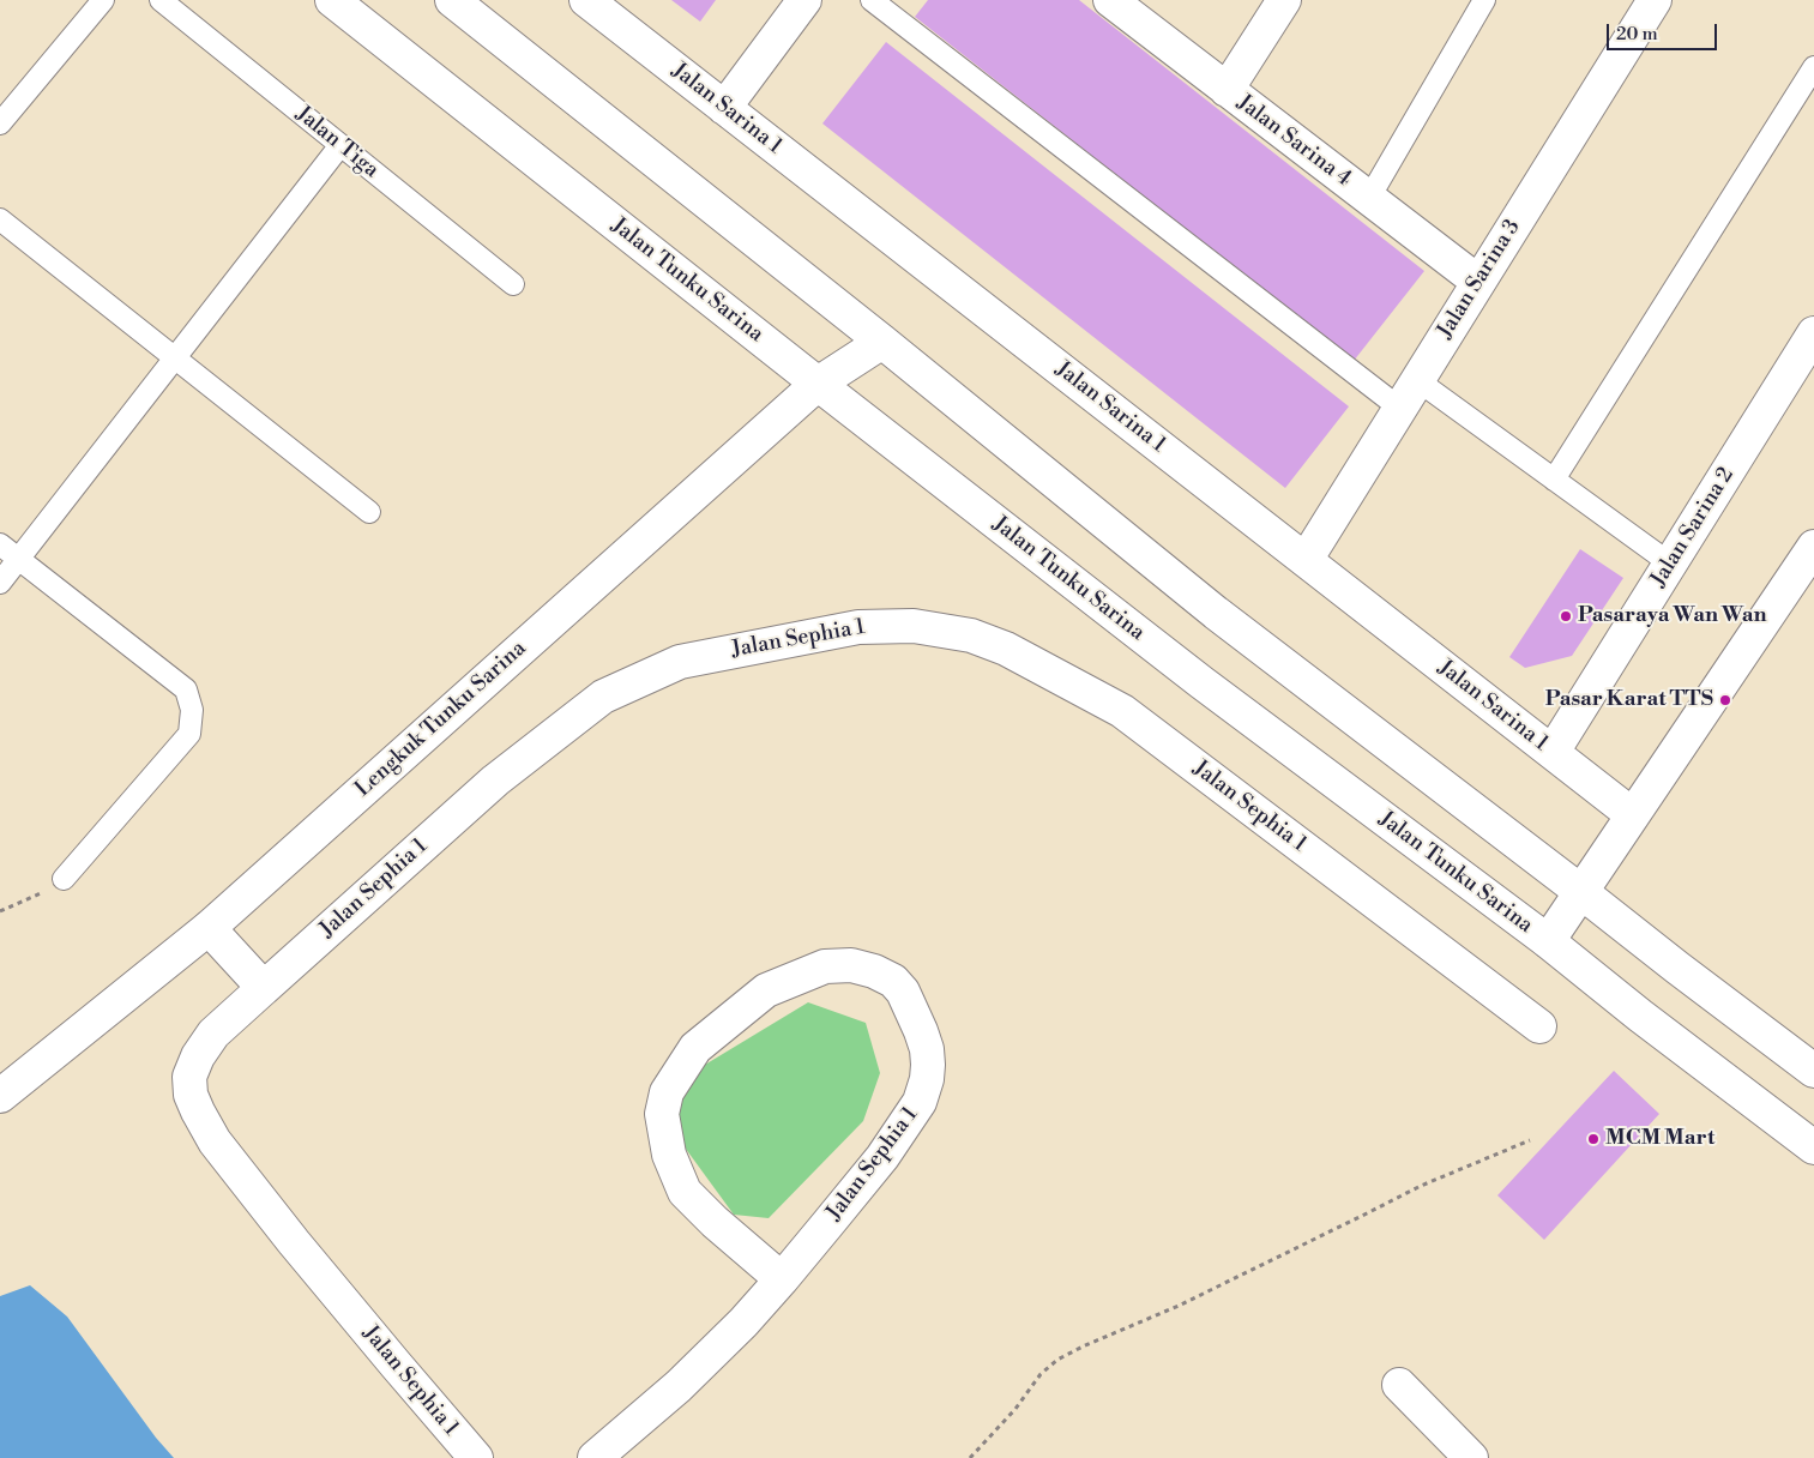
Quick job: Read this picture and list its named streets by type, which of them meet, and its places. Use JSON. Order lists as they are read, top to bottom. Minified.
{"streets":{"street":["Jalan Sarina 1","Jalan Sarina 4","Jalan Sarina 3","Jalan Tunku Sarina","Jalan Sarina 2","Jalan Sephia 1","Lengkuk Tunku Sarina"],"lane":["Jalan Tiga"]},"crossings":[["Jalan Sarina 1","Jalan Sarina 3"],["Jalan Sarina 1","Jalan Sarina 2"],["Jalan Sarina 4","Jalan Sarina 3"],["Jalan Tunku Sarina","Lengkuk Tunku Sarina"]],"places":["Pasaraya Wan Wan","Pasar Karat TTS","MCM Mart"],"scale_bar":"20 m"}
